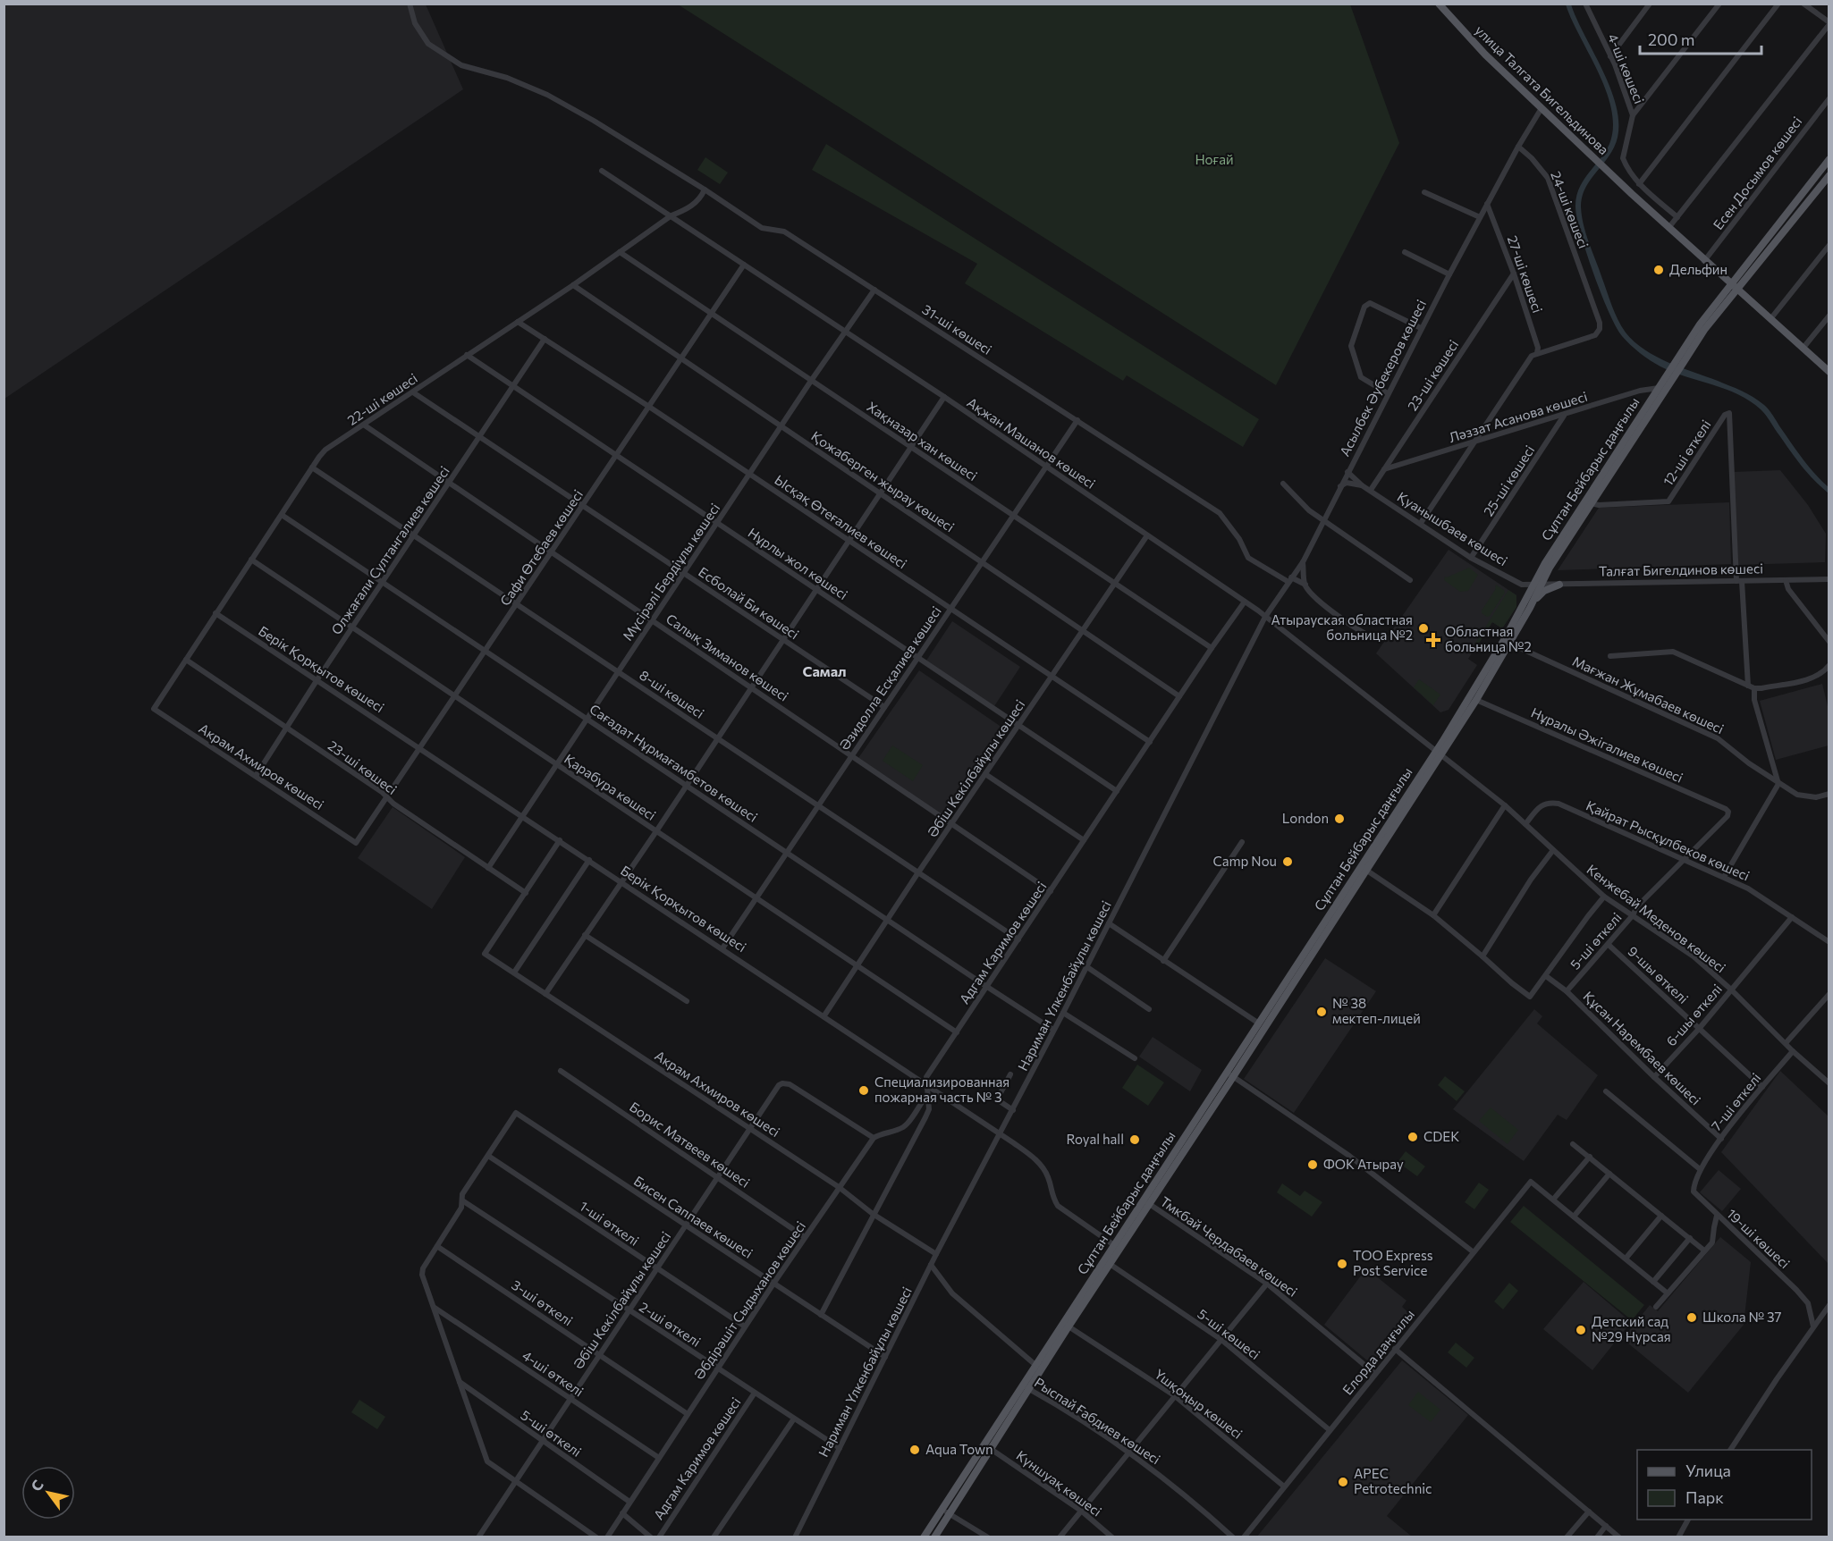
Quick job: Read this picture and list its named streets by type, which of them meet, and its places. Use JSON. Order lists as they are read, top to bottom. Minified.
{"streets":{"main road":["улица Талгата Бигельдинова","Сұлтан Бейбарыс даңғылы"],"street":["4-ші көшесі","Есен Досымов көшесі","24-ші көшесі","27-ші көшесі","31-ші көшесі","23-ші көшесі","Асылбек Әубекеров көшесі","22-ші көшесі","Ләззат Асанова көшесі","Хақназар хан көшесі","Ақжан Машанов көшесі","12-ші өткелі","25-ші көшесі","Қожаберген жырау көшесі","Ысқақ Өтеғалиев көшесі","Қуанышбаев көшесі","Сафи Өтебаев көшесі","Олжағали Султангалиев көшесі","Нұрлы жол көшесі","Талғат Бигелдинов көшесі","Мүсірәлі Бердіұлы көшесі","Есболай Би көшесі","Салық Зиманов көшесі","Берік Қорқытов көшесі","Әзидолла Есқалиев көшесі","8-шi көшесi","Мағжан Жұмабаев көшесі","Нұралы Әжiгалиев көшесi","Сағадат Нұрмағамбетов көшесі","Акрам Ахмиров көшесі","23-шi көшесi","Әбіш Кекілбайұлы көшесі","Қарабура көшесі","Қайрат Рысқұлбеков көшесі","Кенжебай Меденов көшесі","5-ші өткелі","Адгам Каримов көшесі","9-шы өткелі","Нариман Үлкенбайұлы көшесі","6-шы өткелі","Құсан Нарембаев көшесі","7-ші өткелі","Борис Матвеев көшесі","Бисен Саппаев көшесі","1-ші өткелі","19-ші көшесі","Тмкбай Чердабаев көшесі","Әбдірәшіт Сыдыханов көшесі","3-ші өткелі","2-ші өткелі","5-ші көшесі","Елорда даңғылы","4-ші өткелі","Үшқоңыр көшесі","Рыспай Ғабдиев көшесі","Күншуақ көшесі"]},"crossings":[["24-ші көшесі","27-ші көшесі"],["24-ші көшесі","Асылбек Әубекеров көшесі"],["27-ші көшесі","23-ші көшесі"],["27-ші көшесі","Асылбек Әубекеров көшесі"],["31-ші көшесі","Асылбек Әубекеров көшесі"],["31-ші көшесі","22-ші көшесі"],["31-ші көшесі","Мүсірәлі Бердіұлы көшесі"],["31-ші көшесі","Әзидолла Есқалиев көшесі"],["23-ші көшесі","Ләззат Асанова көшесі"],["23-ші көшесі","Қуанышбаев көшесі"],["Асылбек Әубекеров көшесі","Ақжан Машанов көшесі"],["Асылбек Әубекеров көшесі","Қуанышбаев көшесі"],["Асылбек Әубекеров көшесі","Нариман Үлкенбайұлы көшесі"],["22-ші көшесі","Хақназар хан көшесі"],["22-ші көшесі","Ақжан Машанов көшесі"],["22-ші көшесі","Қожаберген жырау көшесі"],["22-ші көшесі","Ысқақ Өтеғалиев көшесі"],["22-ші көшесі","Нұрлы жол көшесі"],["22-ші көшесі","Есболай Би көшесі"],["22-ші көшесі","Салық Зиманов көшесі"],["22-ші көшесі","Берік Қорқытов көшесі"],["22-ші көшесі","8-шi көшесi"],["22-ші көшесі","Сағадат Нұрмағамбетов көшесі"],["22-ші көшесі","Акрам Ахмиров көшесі"],["22-ші көшесі","23-шi көшесi"],["22-ші көшесі","Қарабура көшесі"],["Ләззат Асанова көшесі","Сұлтан Бейбарыс даңғылы"],["Ләззат Асанова көшесі","25-ші көшесі"],["Хақназар хан көшесі","Сафи Өтебаев көшесі"],["Хақназар хан көшесі","Мүсірәлі Бердіұлы көшесі"],["Хақназар хан көшесі","Әзидолла Есқалиев көшесі"],["Хақназар хан көшесі","Әбіш Кекілбайұлы көшесі"],["Хақназар хан көшесі","Адгам Каримов көшесі"],["Ақжан Машанов көшесі","Сұлтан Бейбарыс даңғылы"],["Ақжан Машанов көшесі","Сафи Өтебаев көшесі"],["Ақжан Машанов көшесі","Мүсірәлі Бердіұлы көшесі"],["Ақжан Машанов көшесі","Әзидолла Есқалиев көшесі"],["Ақжан Машанов көшесі","Әбіш Кекілбайұлы көшесі"],["Ақжан Машанов көшесі","Кенжебай Меденов көшесі"],["Ақжан Машанов көшесі","Адгам Каримов көшесі"],["Ақжан Машанов көшесі","Нариман Үлкенбайұлы көшесі"],["12-ші өткелі","Сұлтан Бейбарыс даңғылы"],["12-ші өткелі","Талғат Бигелдинов көшесі"],["Сұлтан Бейбарыс даңғылы","Қуанышбаев көшесі"],["Сұлтан Бейбарыс даңғылы","Талғат Бигелдинов көшесі"],["Сұлтан Бейбарыс даңғылы","Берік Қорқытов көшесі"],["Сұлтан Бейбарыс даңғылы","Мағжан Жұмабаев көшесі"],["Сұлтан Бейбарыс даңғылы","Нұралы Әжiгалиев көшесi"],["Сұлтан Бейбарыс даңғылы","Кенжебай Меденов көшесі"],["Сұлтан Бейбарыс даңғылы","Тмкбай Чердабаев көшесі"],["Сұлтан Бейбарыс даңғылы","5-ші көшесі"],["Сұлтан Бейбарыс даңғылы","Үшқоңыр көшесі"],["Сұлтан Бейбарыс даңғылы","Рыспай Ғабдиев көшесі"],["Сұлтан Бейбарыс даңғылы","Күншуақ көшесі"],["25-ші көшесі","Қуанышбаев көшесі"],["Қожаберген жырау көшесі","Сафи Өтебаев көшесі"],["Қожаберген жырау көшесі","Мүсірәлі Бердіұлы көшесі"],["Қожаберген жырау көшесі","Әзидолла Есқалиев көшесі"],["Қожаберген жырау көшесі","Әбіш Кекілбайұлы көшесі"],["Қожаберген жырау көшесі","Адгам Каримов көшесі"],["Ысқақ Өтеғалиев көшесі","Сафи Өтебаев көшесі"],["Ысқақ Өтеғалиев көшесі","Олжағали Султангалиев көшесі"],["Ысқақ Өтеғалиев көшесі","Мүсірәлі Бердіұлы көшесі"],["Ысқақ Өтеғалиев көшесі","Әзидолла Есқалиев көшесі"],["Ысқақ Өтеғалиев көшесі","Әбіш Кекілбайұлы көшесі"],["Ысқақ Өтеғалиев көшесі","Адгам Каримов көшесі"],["Қуанышбаев көшесі","Талғат Бигелдинов көшесі"],["Сафи Өтебаев көшесі","Нұрлы жол көшесі"],["Сафи Өтебаев көшесі","Есболай Би көшесі"],["Сафи Өтебаев көшесі","Салық Зиманов көшесі"],["Сафи Өтебаев көшесі","Берік Қорқытов көшесі"],["Сафи Өтебаев көшесі","8-шi көшесi"],["Сафи Өтебаев көшесі","Сағадат Нұрмағамбетов көшесі"],["Сафи Өтебаев көшесі","Акрам Ахмиров көшесі"],["Сафи Өтебаев көшесі","23-шi көшесi"],["Сафи Өтебаев көшесі","Қарабура көшесі"],["Олжағали Султангалиев көшесі","Нұрлы жол көшесі"],["Олжағали Султангалиев көшесі","Есболай Би көшесі"],["Олжағали Султангалиев көшесі","Салық Зиманов көшесі"],["Олжағали Султангалиев көшесі","Берік Қорқытов көшесі"],["Олжағали Султангалиев көшесі","8-шi көшесi"],["Олжағали Султангалиев көшесі","Сағадат Нұрмағамбетов көшесі"],["Олжағали Султангалиев көшесі","Акрам Ахмиров көшесі"],["Олжағали Султангалиев көшесі","23-шi көшесi"],["Олжағали Султангалиев көшесі","Қарабура көшесі"],["Нұрлы жол көшесі","Мүсірәлі Бердіұлы көшесі"],["Нұрлы жол көшесі","Әзидолла Есқалиев көшесі"],["Нұрлы жол көшесі","Әбіш Кекілбайұлы көшесі"],["Нұрлы жол көшесі","Адгам Каримов көшесі"],["Мүсірәлі Бердіұлы көшесі","Есболай Би көшесі"],["Мүсірәлі Бердіұлы көшесі","Салық Зиманов көшесі"],["Мүсірәлі Бердіұлы көшесі","Берік Қорқытов көшесі"],["Мүсірәлі Бердіұлы көшесі","8-шi көшесi"],["Мүсірәлі Бердіұлы көшесі","Сағадат Нұрмағамбетов көшесі"],["Мүсірәлі Бердіұлы көшесі","23-шi көшесi"],["Мүсірәлі Бердіұлы көшесі","Қарабура көшесі"],["Есболай Би көшесі","Әзидолла Есқалиев көшесі"],["Салық Зиманов көшесі","Әзидолла Есқалиев көшесі"],["Салық Зиманов көшесі","Әбіш Кекілбайұлы көшесі"],["Салық Зиманов көшесі","Адгам Каримов көшесі"],["Берік Қорқытов көшесі","Әзидолла Есқалиев көшесі"],["Берік Қорқытов көшесі","Әбіш Кекілбайұлы көшесі"],["Берік Қорқытов көшесі","Адгам Каримов көшесі"],["Берік Қорқытов көшесі","Нариман Үлкенбайұлы көшесі"],["Әзидолла Есқалиев көшесі","8-шi көшесi"],["Әзидолла Есқалиев көшесі","Сағадат Нұрмағамбетов көшесі"],["Әзидолла Есқалиев көшесі","Қарабура көшесі"],["8-шi көшесi","Әбіш Кекілбайұлы көшесі"],["8-шi көшесi","Адгам Каримов көшесі"],["Нұралы Әжiгалиев көшесi","5-ші өткелі"],["Сағадат Нұрмағамбетов көшесі","Әбіш Кекілбайұлы көшесі"],["Сағадат Нұрмағамбетов көшесі","Адгам Каримов көшесі"],["Сағадат Нұрмағамбетов көшесі","Нариман Үлкенбайұлы көшесі"],["Акрам Ахмиров көшесі","23-шi көшесi"],["Акрам Ахмиров көшесі","Әбіш Кекілбайұлы көшесі"],["Акрам Ахмиров көшесі","Нариман Үлкенбайұлы көшесі"],["Акрам Ахмиров көшесі","Әбдірәшіт Сыдыханов көшесі"],["Әбіш Кекілбайұлы көшесі","Қарабура көшесі"],["Әбіш Кекілбайұлы көшесі","5-ші өткелі"],["Әбіш Кекілбайұлы көшесі","Борис Матвеев көшесі"],["Әбіш Кекілбайұлы көшесі","Бисен Саппаев көшесі"],["Әбіш Кекілбайұлы көшесі","1-ші өткелі"],["Әбіш Кекілбайұлы көшесі","Әбдірәшіт Сыдыханов көшесі"],["Әбіш Кекілбайұлы көшесі","3-ші өткелі"],["Әбіш Кекілбайұлы көшесі","2-ші өткелі"],["Әбіш Кекілбайұлы көшесі","4-ші өткелі"],["Қарабура көшесі","Адгам Каримов көшесі"],["Қайрат Рысқұлбеков көшесі","Кенжебай Меденов көшесі"],["Қайрат Рысқұлбеков көшесі","5-ші өткелі"],["Қайрат Рысқұлбеков көшесі","6-шы өткелі"],["Кенжебай Меденов көшесі","5-ші өткелі"],["Кенжебай Меденов көшесі","6-шы өткелі"],["Кенжебай Меденов көшесі","7-ші өткелі"],["5-ші өткелі","9-шы өткелі"],["5-ші өткелі","Құсан Нарембаев көшесі"],["5-ші өткелі","Әбдірәшіт Сыдыханов көшесі"],["Адгам Каримов көшесі","2-ші өткелі"],["9-шы өткелі","6-шы өткелі"],["9-шы өткелі","7-ші өткелі"],["Нариман Үлкенбайұлы көшесі","Бисен Саппаев көшесі"],["Нариман Үлкенбайұлы көшесі","2-ші өткелі"],["6-шы өткелі","Құсан Нарембаев көшесі"],["Құсан Нарембаев көшесі","7-ші өткелі"],["7-ші өткелі","19-ші көшесі"],["Борис Матвеев көшесі","Әбдірәшіт Сыдыханов көшесі"],["Бисен Саппаев көшесі","1-ші өткелі"],["Бисен Саппаев көшесі","Әбдірәшіт Сыдыханов көшесі"],["1-ші өткелі","Әбдірәшіт Сыдыханов көшесі"],["Тмкбай Чердабаев көшесі","Елорда даңғылы"],["Әбдірәшіт Сыдыханов көшесі","3-ші өткелі"],["Әбдірәшіт Сыдыханов көшесі","2-ші өткелі"],["Әбдірәшіт Сыдыханов көшесі","4-ші өткелі"],["5-ші көшесі","Елорда даңғылы"],["Елорда даңғылы","Үшқоңыр көшесі"]],"districts":["Самал"],"parks":["Ноғай"],"places":{"other":["Дельфин","Атырауская областная больница №2","London","Camp Nou","№ 38 мектеп-лицей","Специализированная пожарная часть № 3","CDEK","Royal hall","ФОК Атырау","ТОО Express Post Service","Школа № 37","Детский сад №29 Нурсая","Aqua Town","APEC Petrotechnic"],"health":["Областная больница №2"]},"legend":["Улица","Парк"],"scale_bar":"200 m","north":"top left"}
